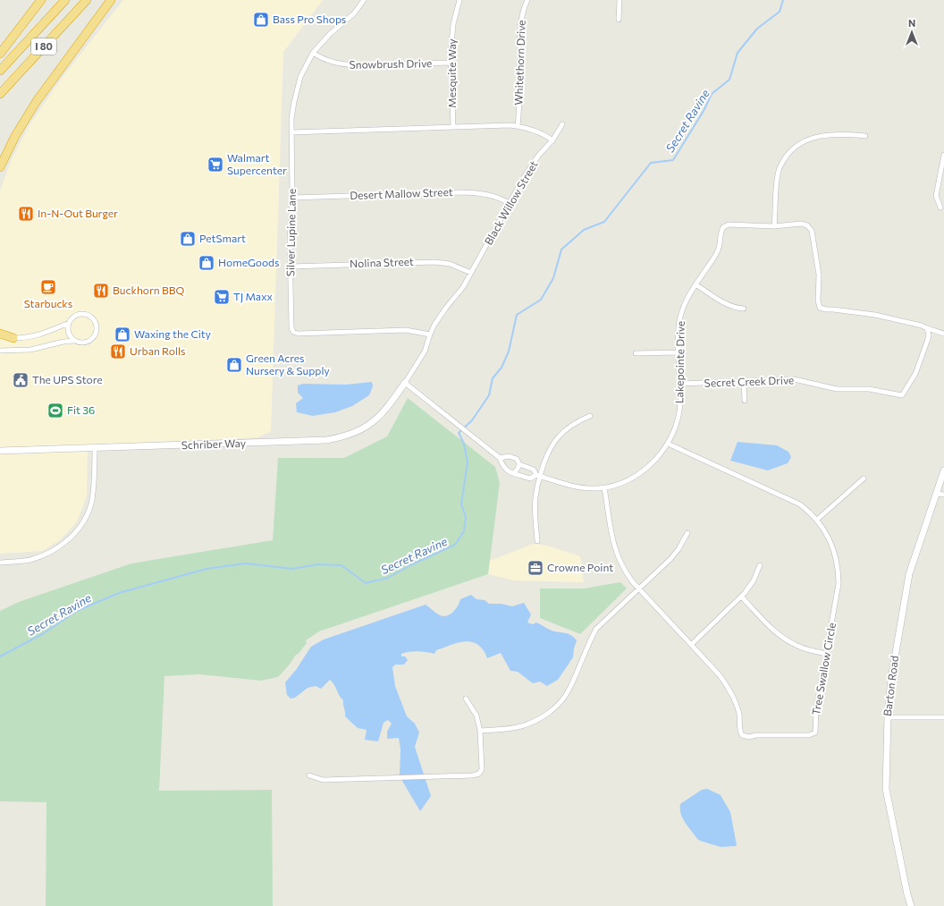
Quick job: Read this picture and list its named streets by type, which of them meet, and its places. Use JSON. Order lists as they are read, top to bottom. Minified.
{"streets":{"highway":["I 80"],"street":["Whitethorn Drive","Snowbrush Drive","Mesquite Way","Desert Mallow Street","Black Willow Street","Silver Lupine Lane","Nolina Street","Lakepointe Drive","Secret Creek Drive","Schriber Way","Tree Swallow Circle","Barton Road"]},"crossings":[["Snowbrush Drive","Mesquite Way"],["Snowbrush Drive","Silver Lupine Lane"],["Desert Mallow Street","Black Willow Street"],["Desert Mallow Street","Silver Lupine Lane"],["Black Willow Street","Silver Lupine Lane"],["Black Willow Street","Nolina Street"],["Black Willow Street","Lakepointe Drive"],["Black Willow Street","Schriber Way"],["Silver Lupine Lane","Nolina Street"],["Lakepointe Drive","Secret Creek Drive"],["Lakepointe Drive","Schriber Way"],["Lakepointe Drive","Tree Swallow Circle"]],"water":["Secret Ravine"],"places":{"shop":["Bass Pro Shops","PetSmart","HomeGoods","Waxing the City","Green Acres Nursery & Supply"],"supermarket":["Walmart Supercenter","TJ Maxx"],"restaurant":["In-N-Out Burger","Buckhorn BBQ","Urban Rolls"],"cafe":["Starbucks"],"public building":["The UPS Store"],"sports":["Fit 36"],"office":["Crowne Point"]},"north":"top"}
